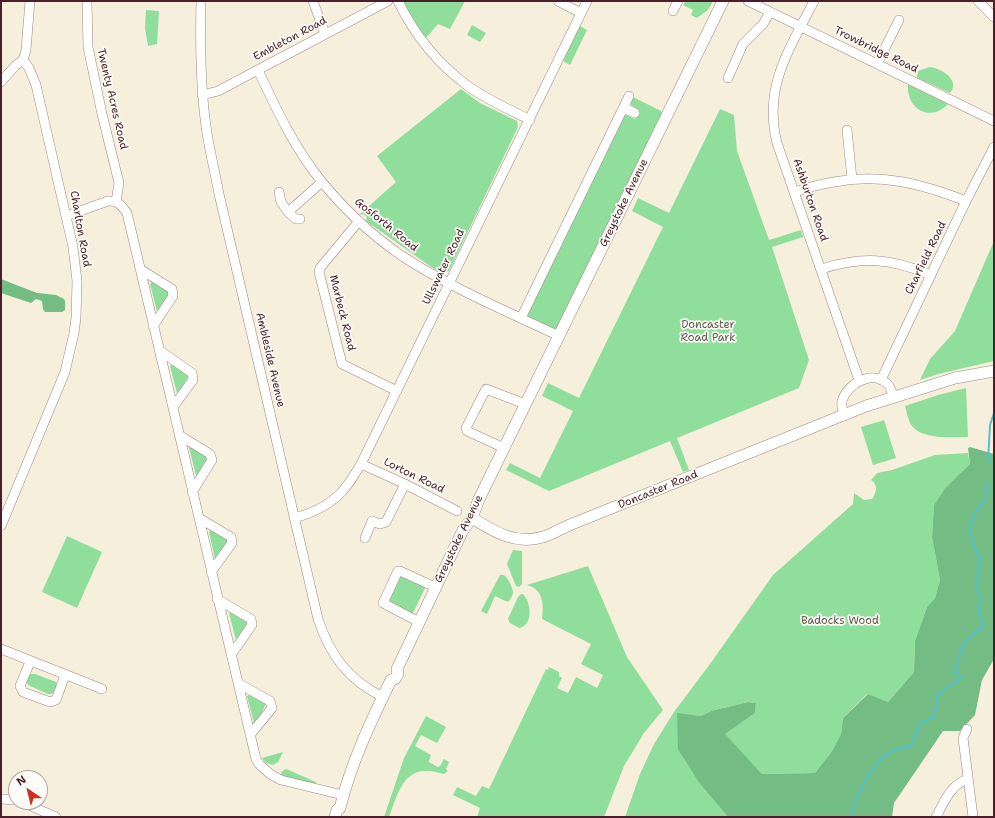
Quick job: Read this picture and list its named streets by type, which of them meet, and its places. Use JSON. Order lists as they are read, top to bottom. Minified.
{"streets":{"street":["Embleton Road","Trowbridge Road","Twenty Acres Road","Ashburton Road","Greystoke Avenue","Gosforth Road","Charlton Road","Charfield Road","Ullswater Road","Marbeck Road","Ambleside Avenue","Lorton Road","Doncaster Road"]},"crossings":[["Embleton Road","Gosforth Road"],["Embleton Road","Ambleside Avenue"],["Trowbridge Road","Ashburton Road"],["Greystoke Avenue","Gosforth Road"],["Greystoke Avenue","Ambleside Avenue"],["Greystoke Avenue","Doncaster Road"],["Gosforth Road","Ullswater Road"],["Gosforth Road","Marbeck Road"],["Ullswater Road","Marbeck Road"],["Ullswater Road","Ambleside Avenue"],["Ullswater Road","Lorton Road"]],"parks":["Doncaster Road Park","Badocks Wood"],"north":"top left"}
